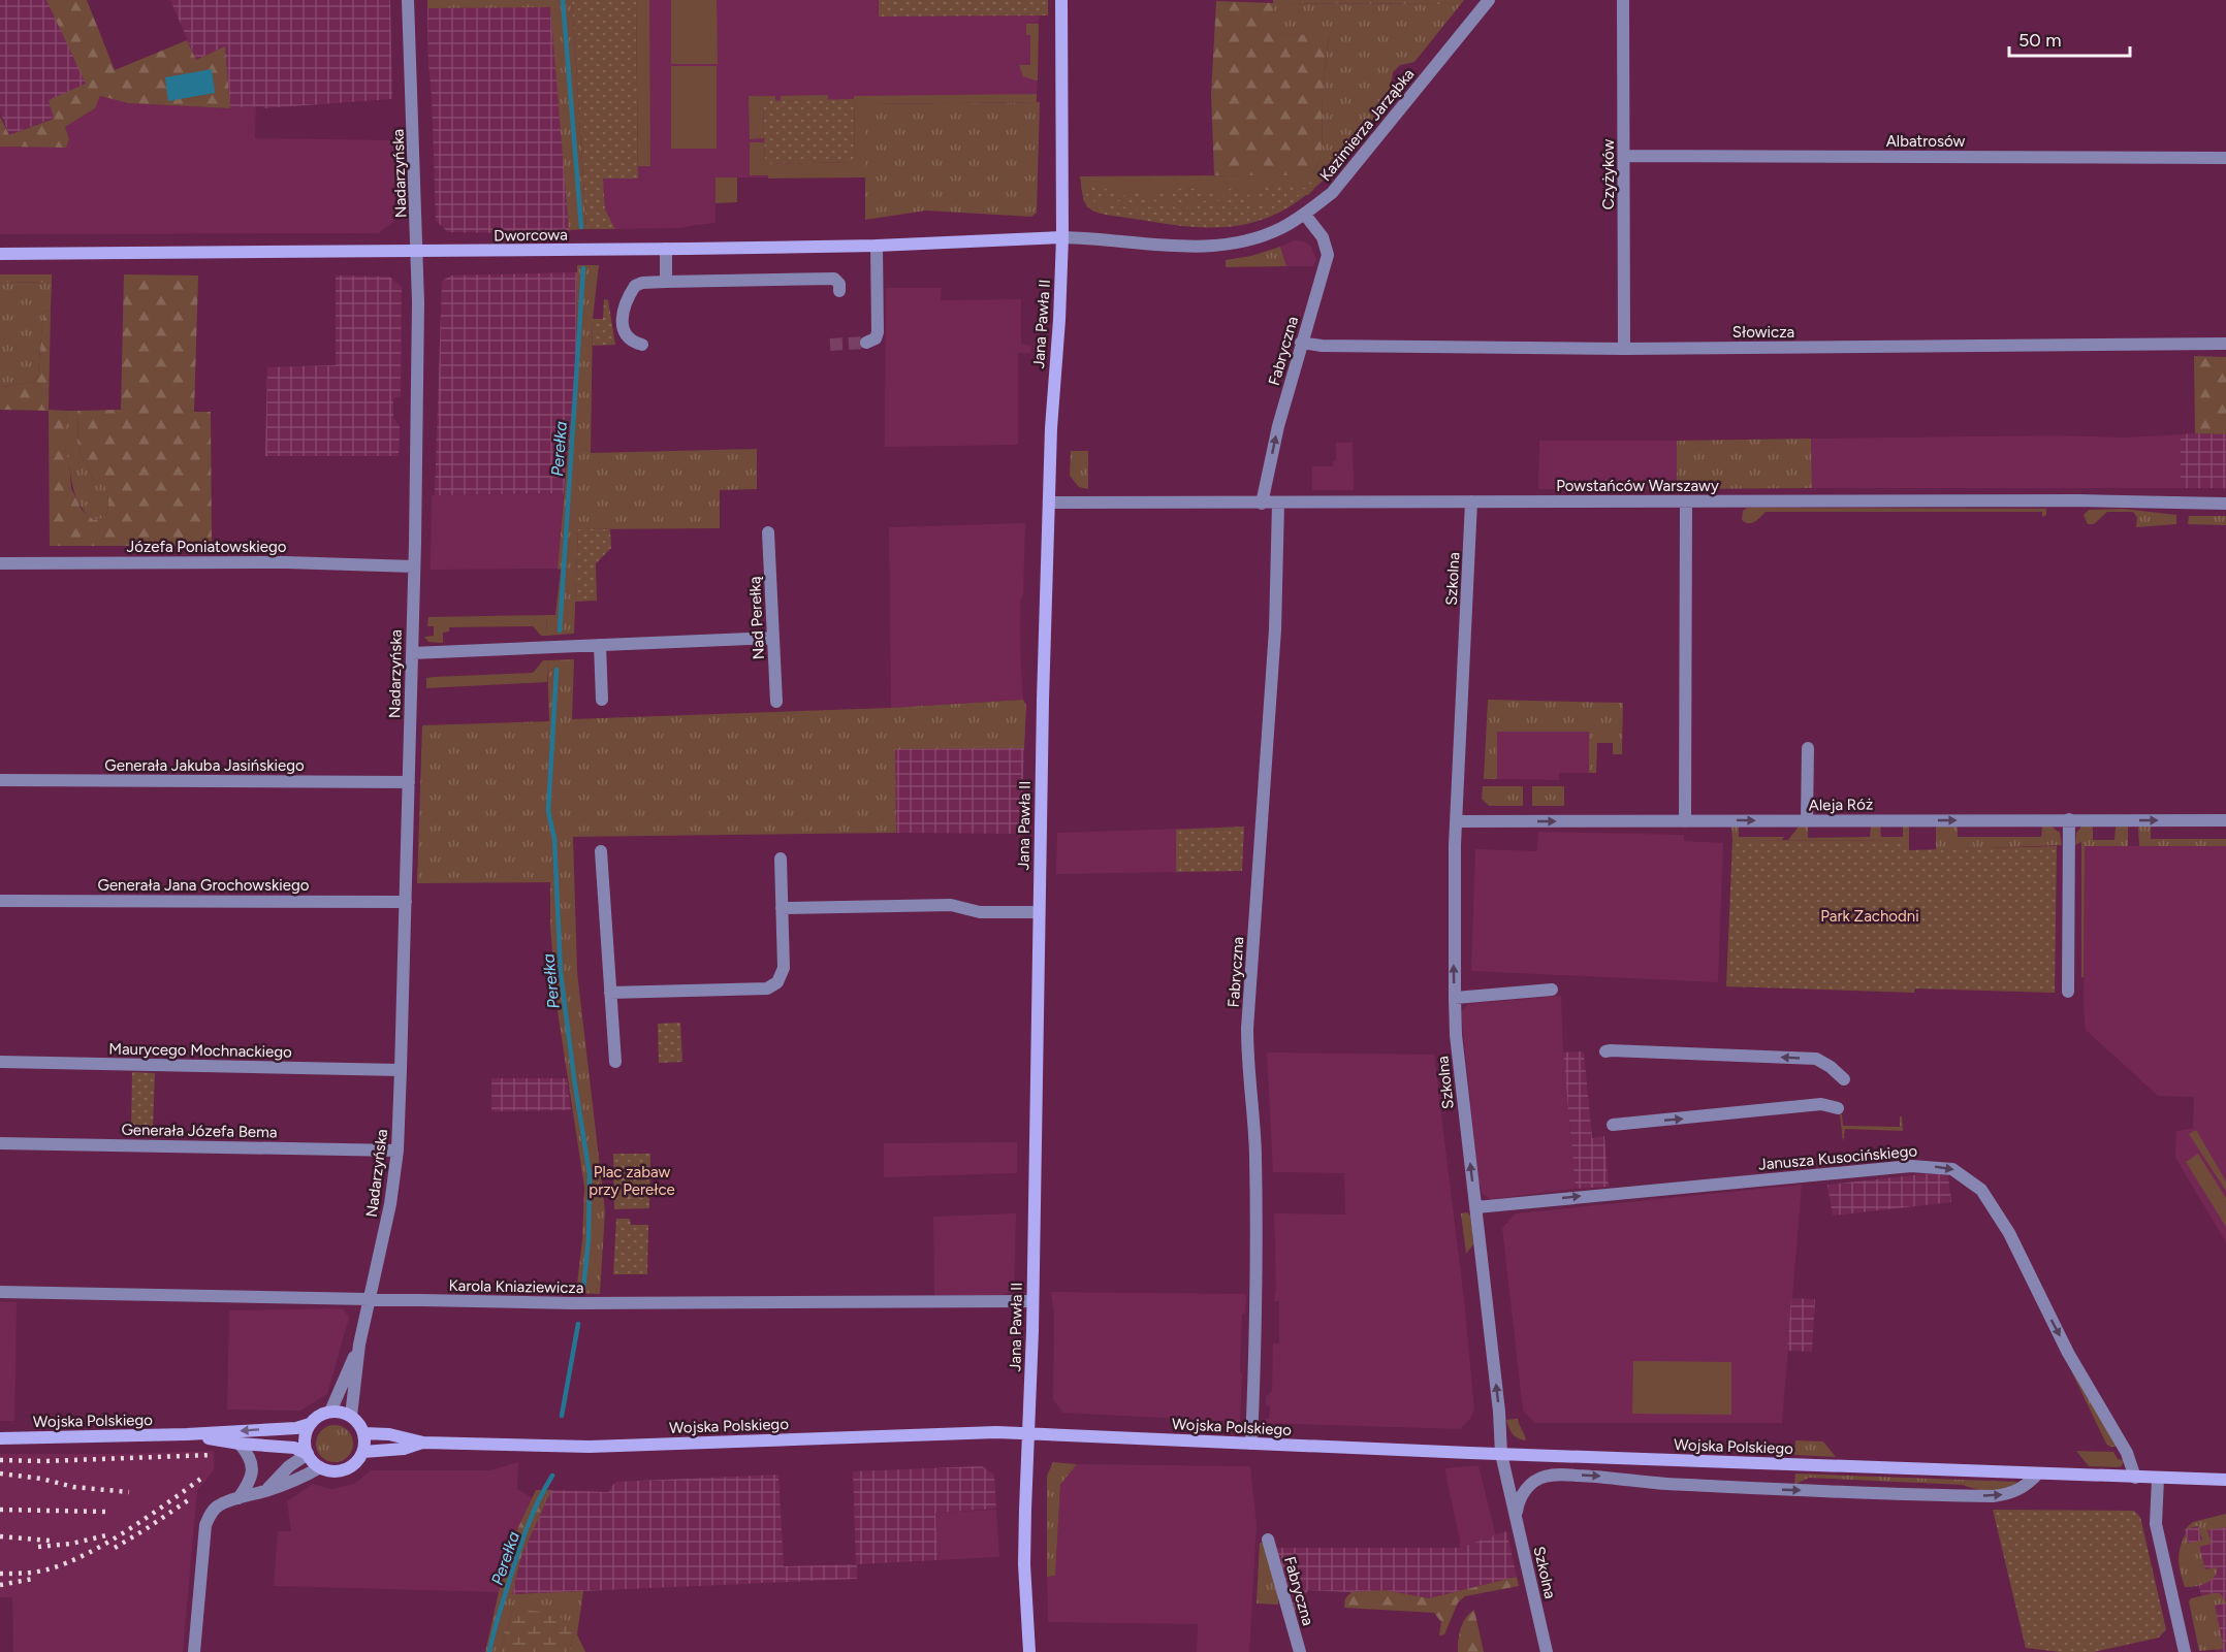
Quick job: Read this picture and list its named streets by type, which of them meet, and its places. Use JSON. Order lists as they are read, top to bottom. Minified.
{"streets":{"street":["Kazimierza Jarząbka","Albatrosów","Nadarzyńska","Czyżyków","Dworcowa","Jana Pawła II","Słowicza","Fabryczna","Powstańców Warszawy","Józefa Poniatowskiego","Szkolna","Nad Perełką","Generała Jakuba Jasińskiego","Aleja Róż","Generała Jana Grochowskiego","Maurycego Mochnackiego","Generała Józefa Bema","Janusza Kusocińskiego","Karola Kniaziewicza","Wojska Polskiego"]},"crossings":[["Kazimierza Jarząbka","Dworcowa"],["Kazimierza Jarząbka","Jana Pawła II"],["Kazimierza Jarząbka","Fabryczna"],["Albatrosów","Czyżyków"],["Nadarzyńska","Dworcowa"],["Nadarzyńska","Józefa Poniatowskiego"],["Nadarzyńska","Generała Jakuba Jasińskiego"],["Nadarzyńska","Generała Jana Grochowskiego"],["Nadarzyńska","Maurycego Mochnackiego"],["Nadarzyńska","Generała Józefa Bema"],["Nadarzyńska","Karola Kniaziewicza"],["Nadarzyńska","Wojska Polskiego"],["Czyżyków","Słowicza"],["Dworcowa","Jana Pawła II"],["Jana Pawła II","Powstańców Warszawy"],["Jana Pawła II","Karola Kniaziewicza"],["Jana Pawła II","Wojska Polskiego"],["Słowicza","Fabryczna"],["Fabryczna","Powstańców Warszawy"],["Fabryczna","Wojska Polskiego"],["Powstańców Warszawy","Szkolna"],["Szkolna","Aleja Róż"],["Szkolna","Janusza Kusocińskiego"],["Szkolna","Wojska Polskiego"],["Janusza Kusocińskiego","Wojska Polskiego"]],"one_way":["Szkolna","Aleja Róż","Janusza Kusocińskiego"],"water":["Perełka"],"parks":["Park Zachodni","Plac zabaw przy Perełce"],"scale_bar":"50 m"}
